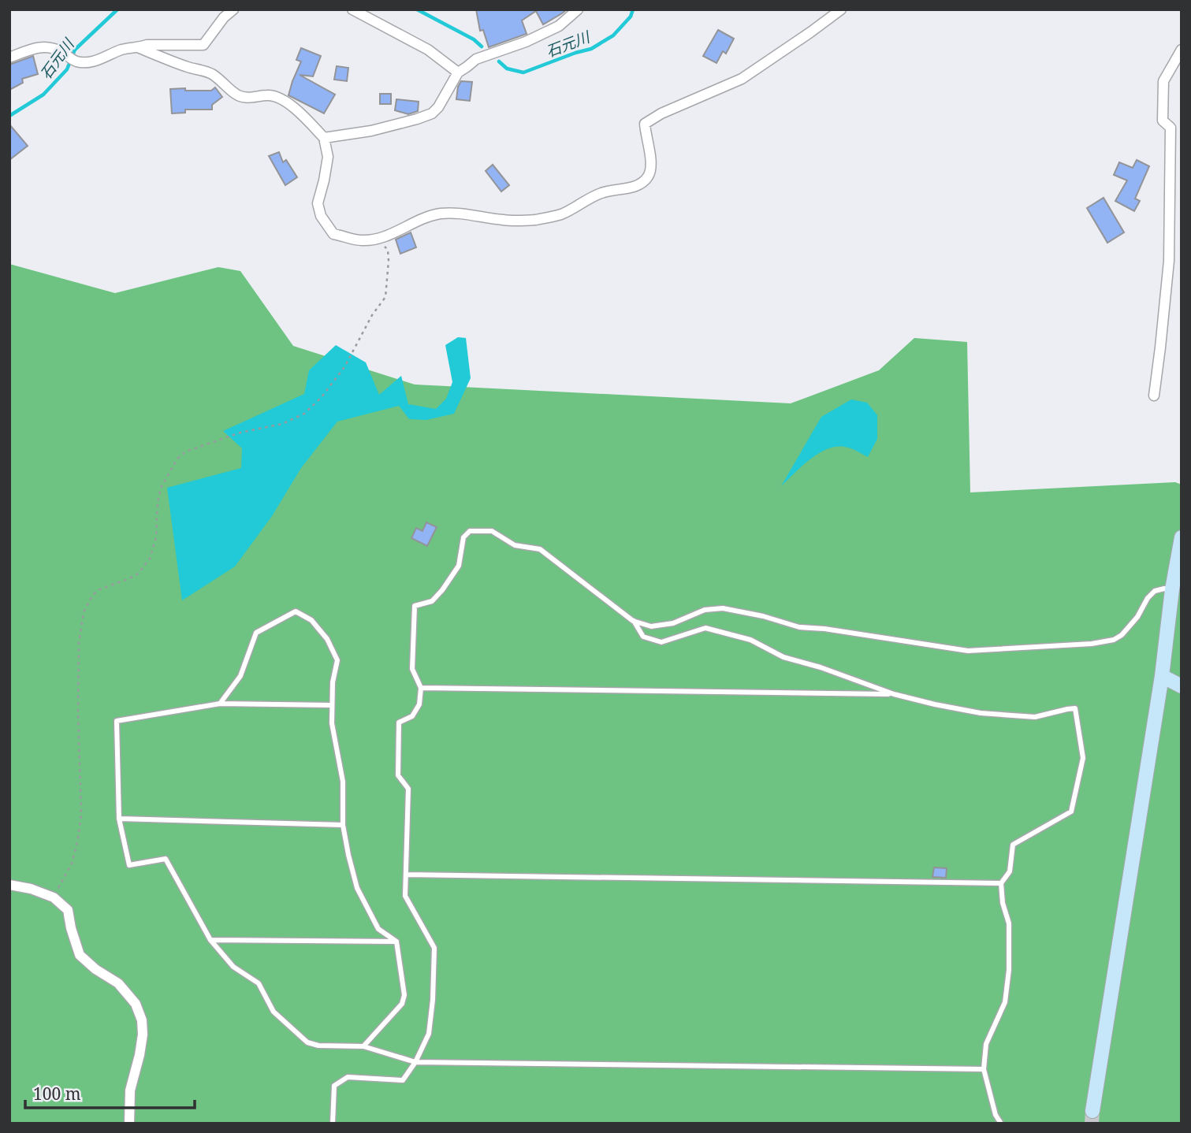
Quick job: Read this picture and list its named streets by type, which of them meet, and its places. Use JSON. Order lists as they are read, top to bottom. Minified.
{"water":["石元川"],"scale_bar":"100 m"}
